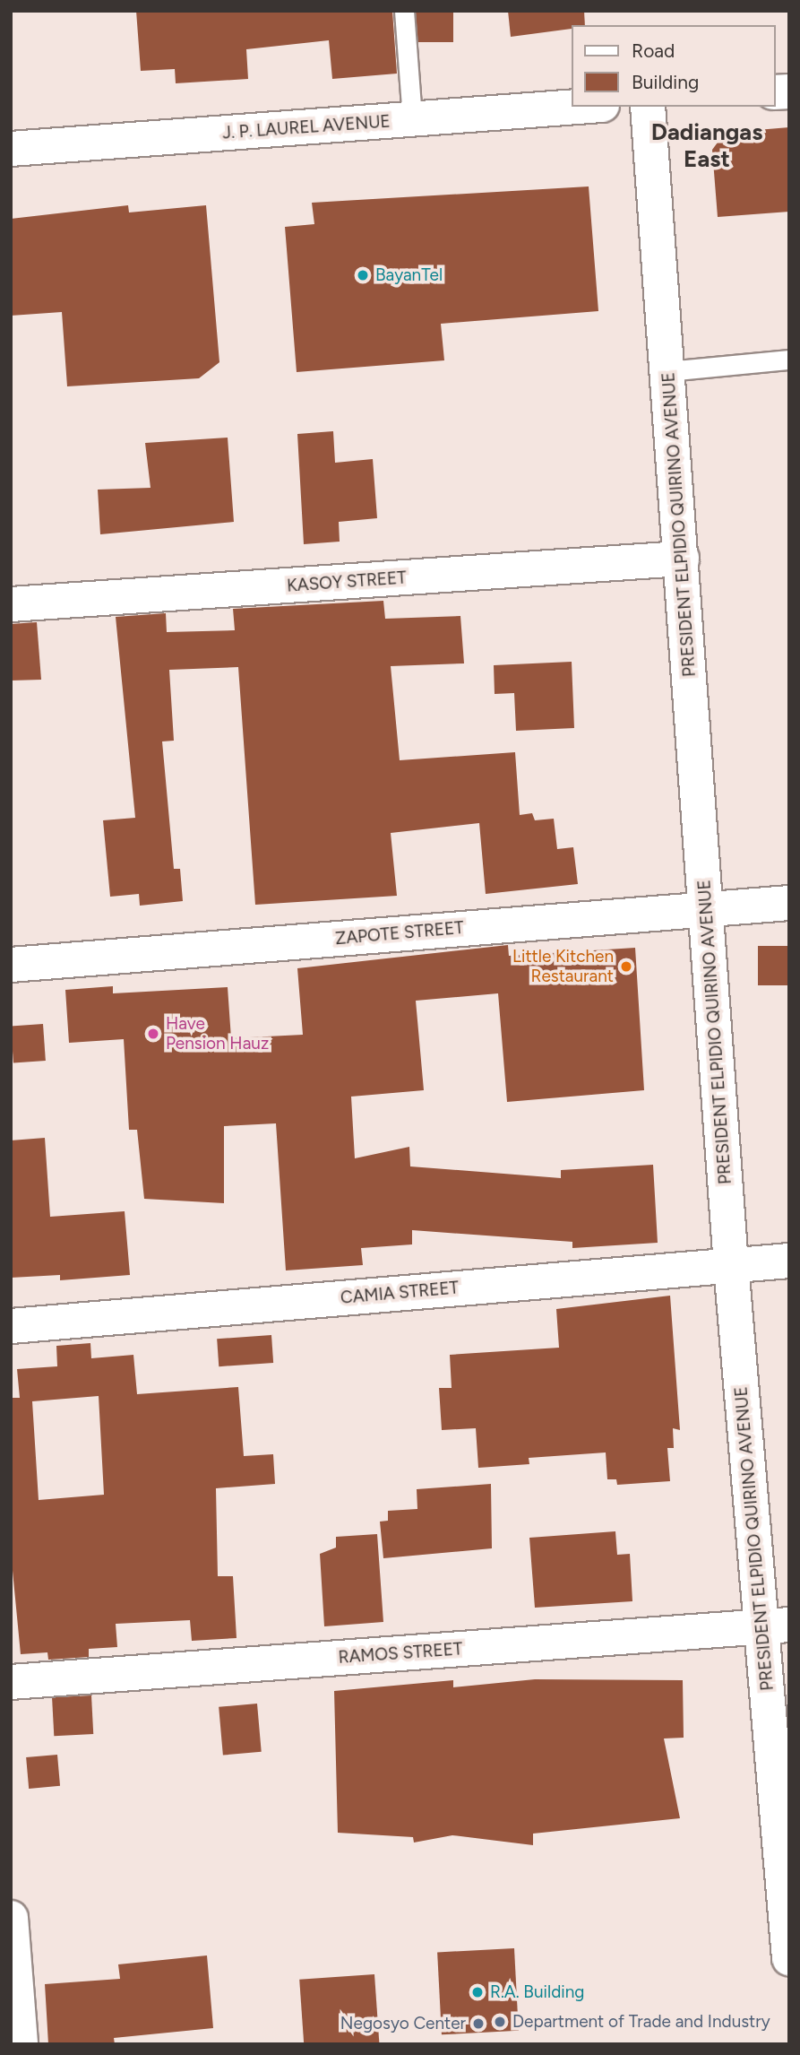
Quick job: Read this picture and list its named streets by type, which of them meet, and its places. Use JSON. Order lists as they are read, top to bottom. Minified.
{"streets":{"street":["J. P. LAUREL AVENUE","PRESIDENT ELPIDIO QUIRINO AVENUE","KASOY STREET","ZAPOTE STREET","CAMIA STREET","RAMOS STREET"]},"crossings":[["PRESIDENT ELPIDIO QUIRINO AVENUE","KASOY STREET"],["PRESIDENT ELPIDIO QUIRINO AVENUE","ZAPOTE STREET"],["PRESIDENT ELPIDIO QUIRINO AVENUE","CAMIA STREET"],["PRESIDENT ELPIDIO QUIRINO AVENUE","RAMOS STREET"]],"districts":["Dadiangas East"],"places":["BayanTel","Little Kitchen Restaurant","Have Pension Hauz","R.A. Building","Department of Trade and Industry","Negosyo Center"],"legend":["Road","Building"]}
